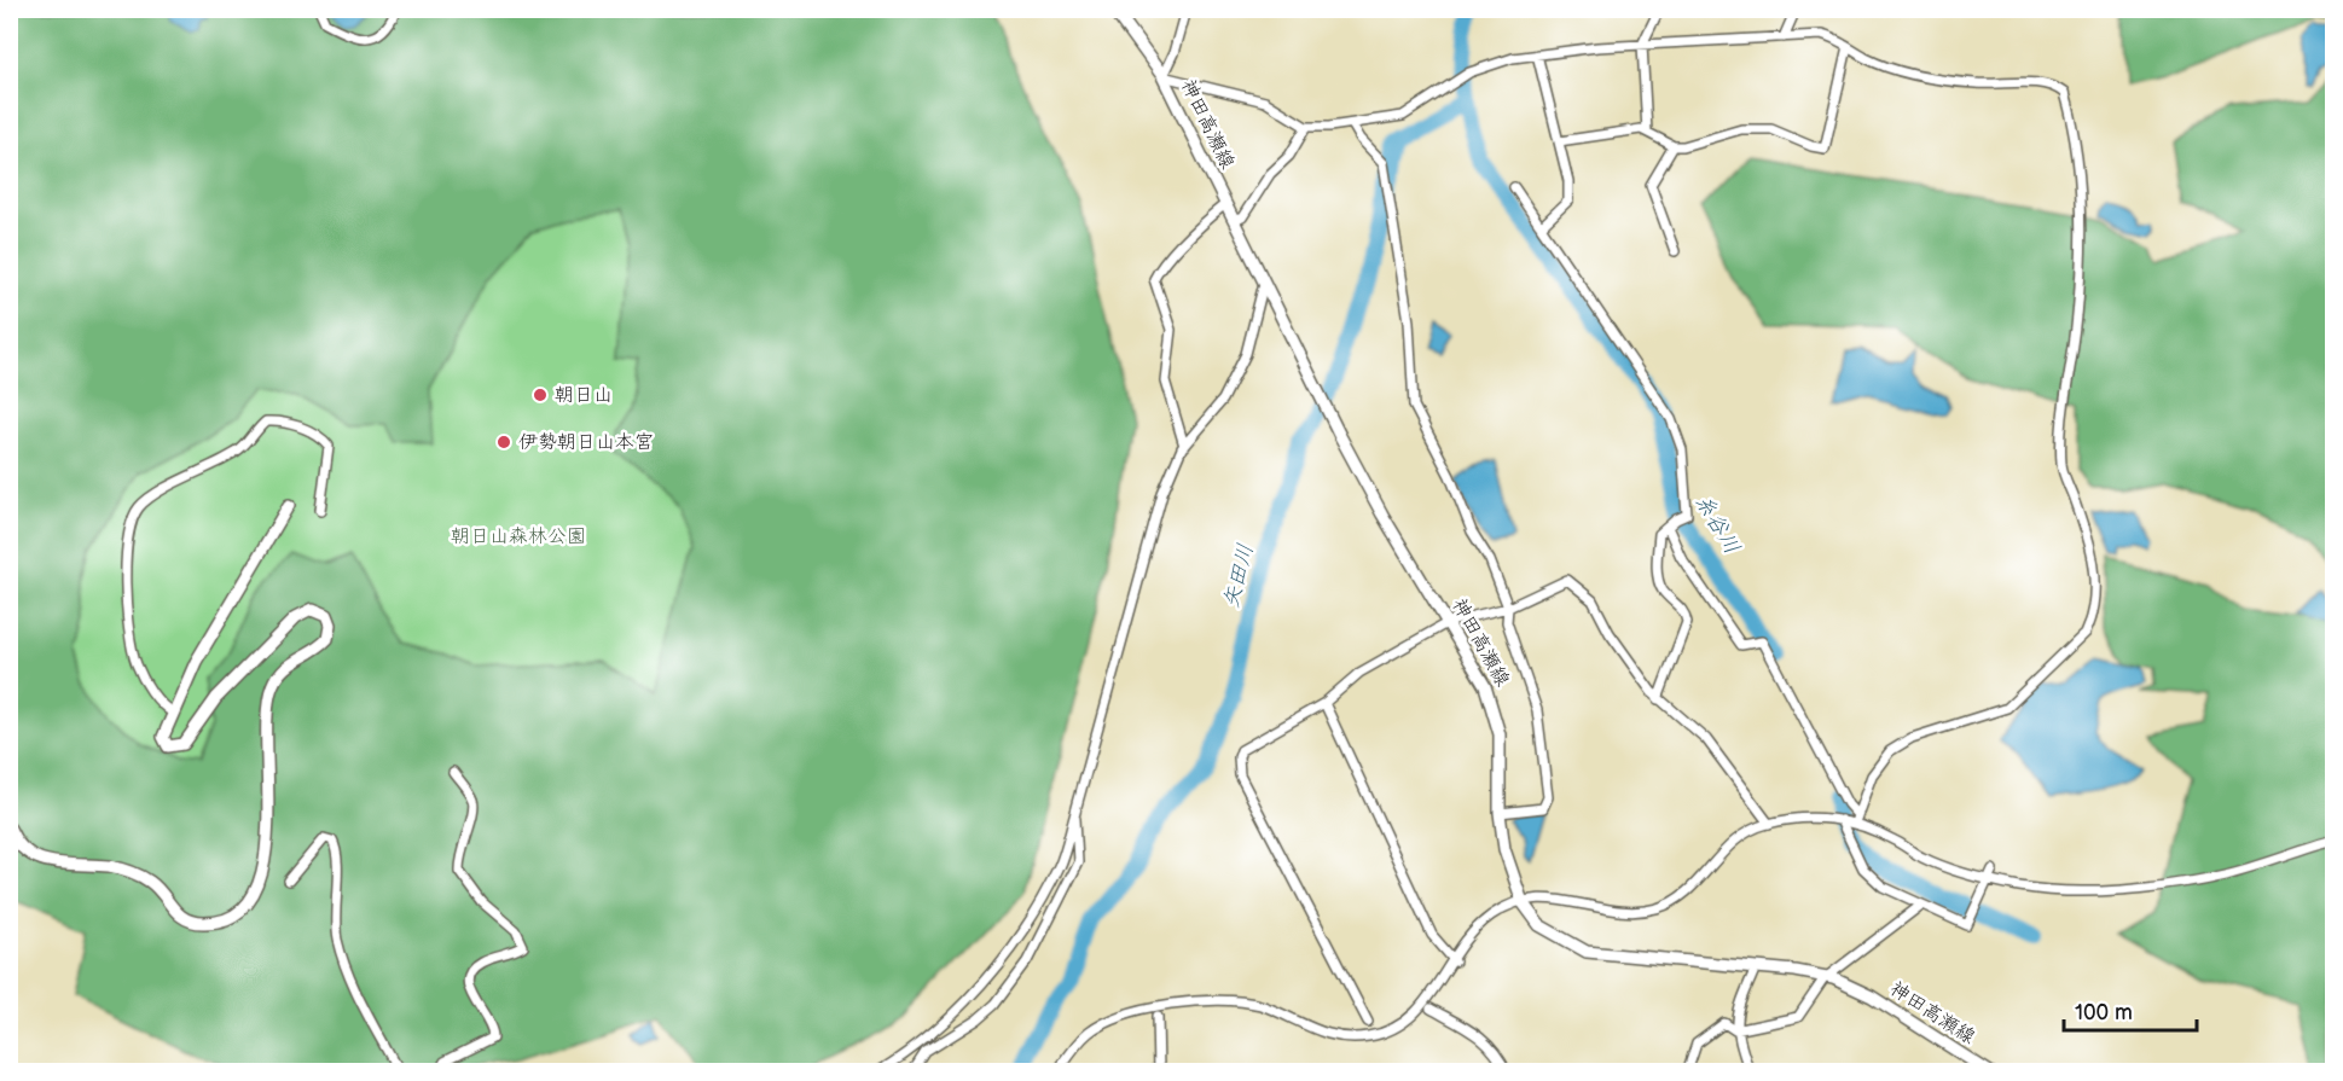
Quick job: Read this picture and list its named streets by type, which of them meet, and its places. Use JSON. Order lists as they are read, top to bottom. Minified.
{"streets":{"main road":["神田高瀬線"]},"water":["糸谷川","矢田川"],"parks":["朝日山森林公園"],"places":["朝日山","伊勢朝日山本宮"],"scale_bar":"100 m"}
